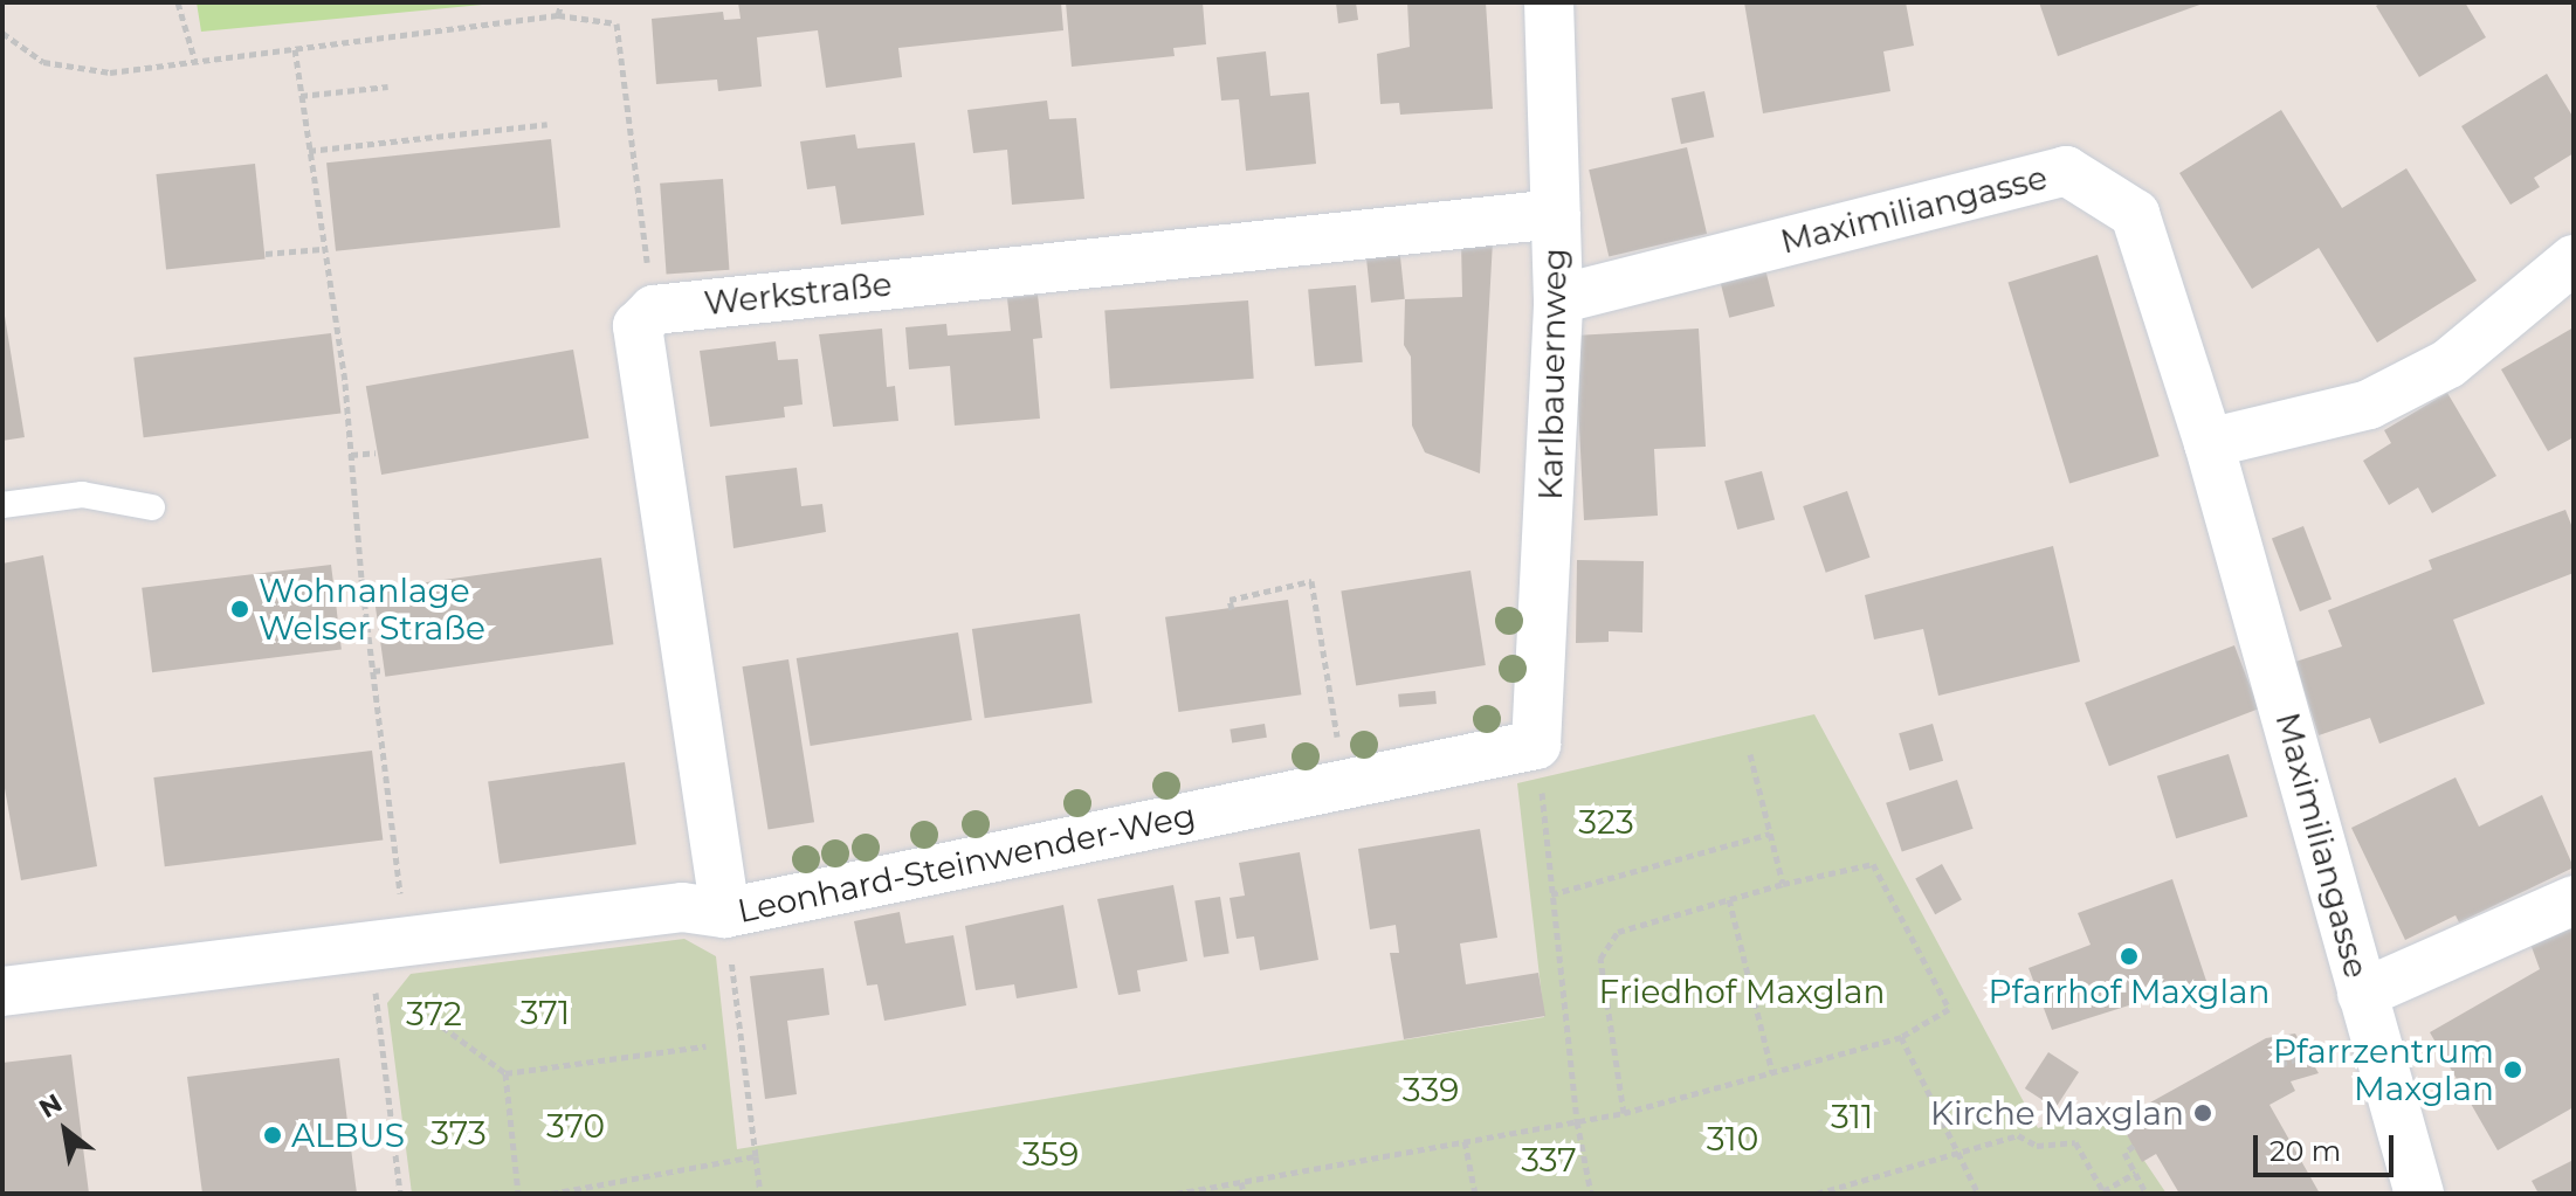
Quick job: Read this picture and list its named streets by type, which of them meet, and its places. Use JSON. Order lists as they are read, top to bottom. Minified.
{"streets":{"street":["Maximiliangasse","Werkstraße","Karlbauernweg","Leonhard-Steinwender-Weg"]},"crossings":[["Maximiliangasse","Karlbauernweg"],["Werkstraße","Karlbauernweg"],["Karlbauernweg","Leonhard-Steinwender-Weg"]],"parks":["323","Friedhof Maxglan","371","372","339","311","370","373","310","359","337"],"places":["Wohnanlage Welser Straße","Pfarrhof Maxglan","Pfarrzentrum Maxglan","Kirche Maxglan","ALBUS"],"scale_bar":"20 m","north":"top left"}
